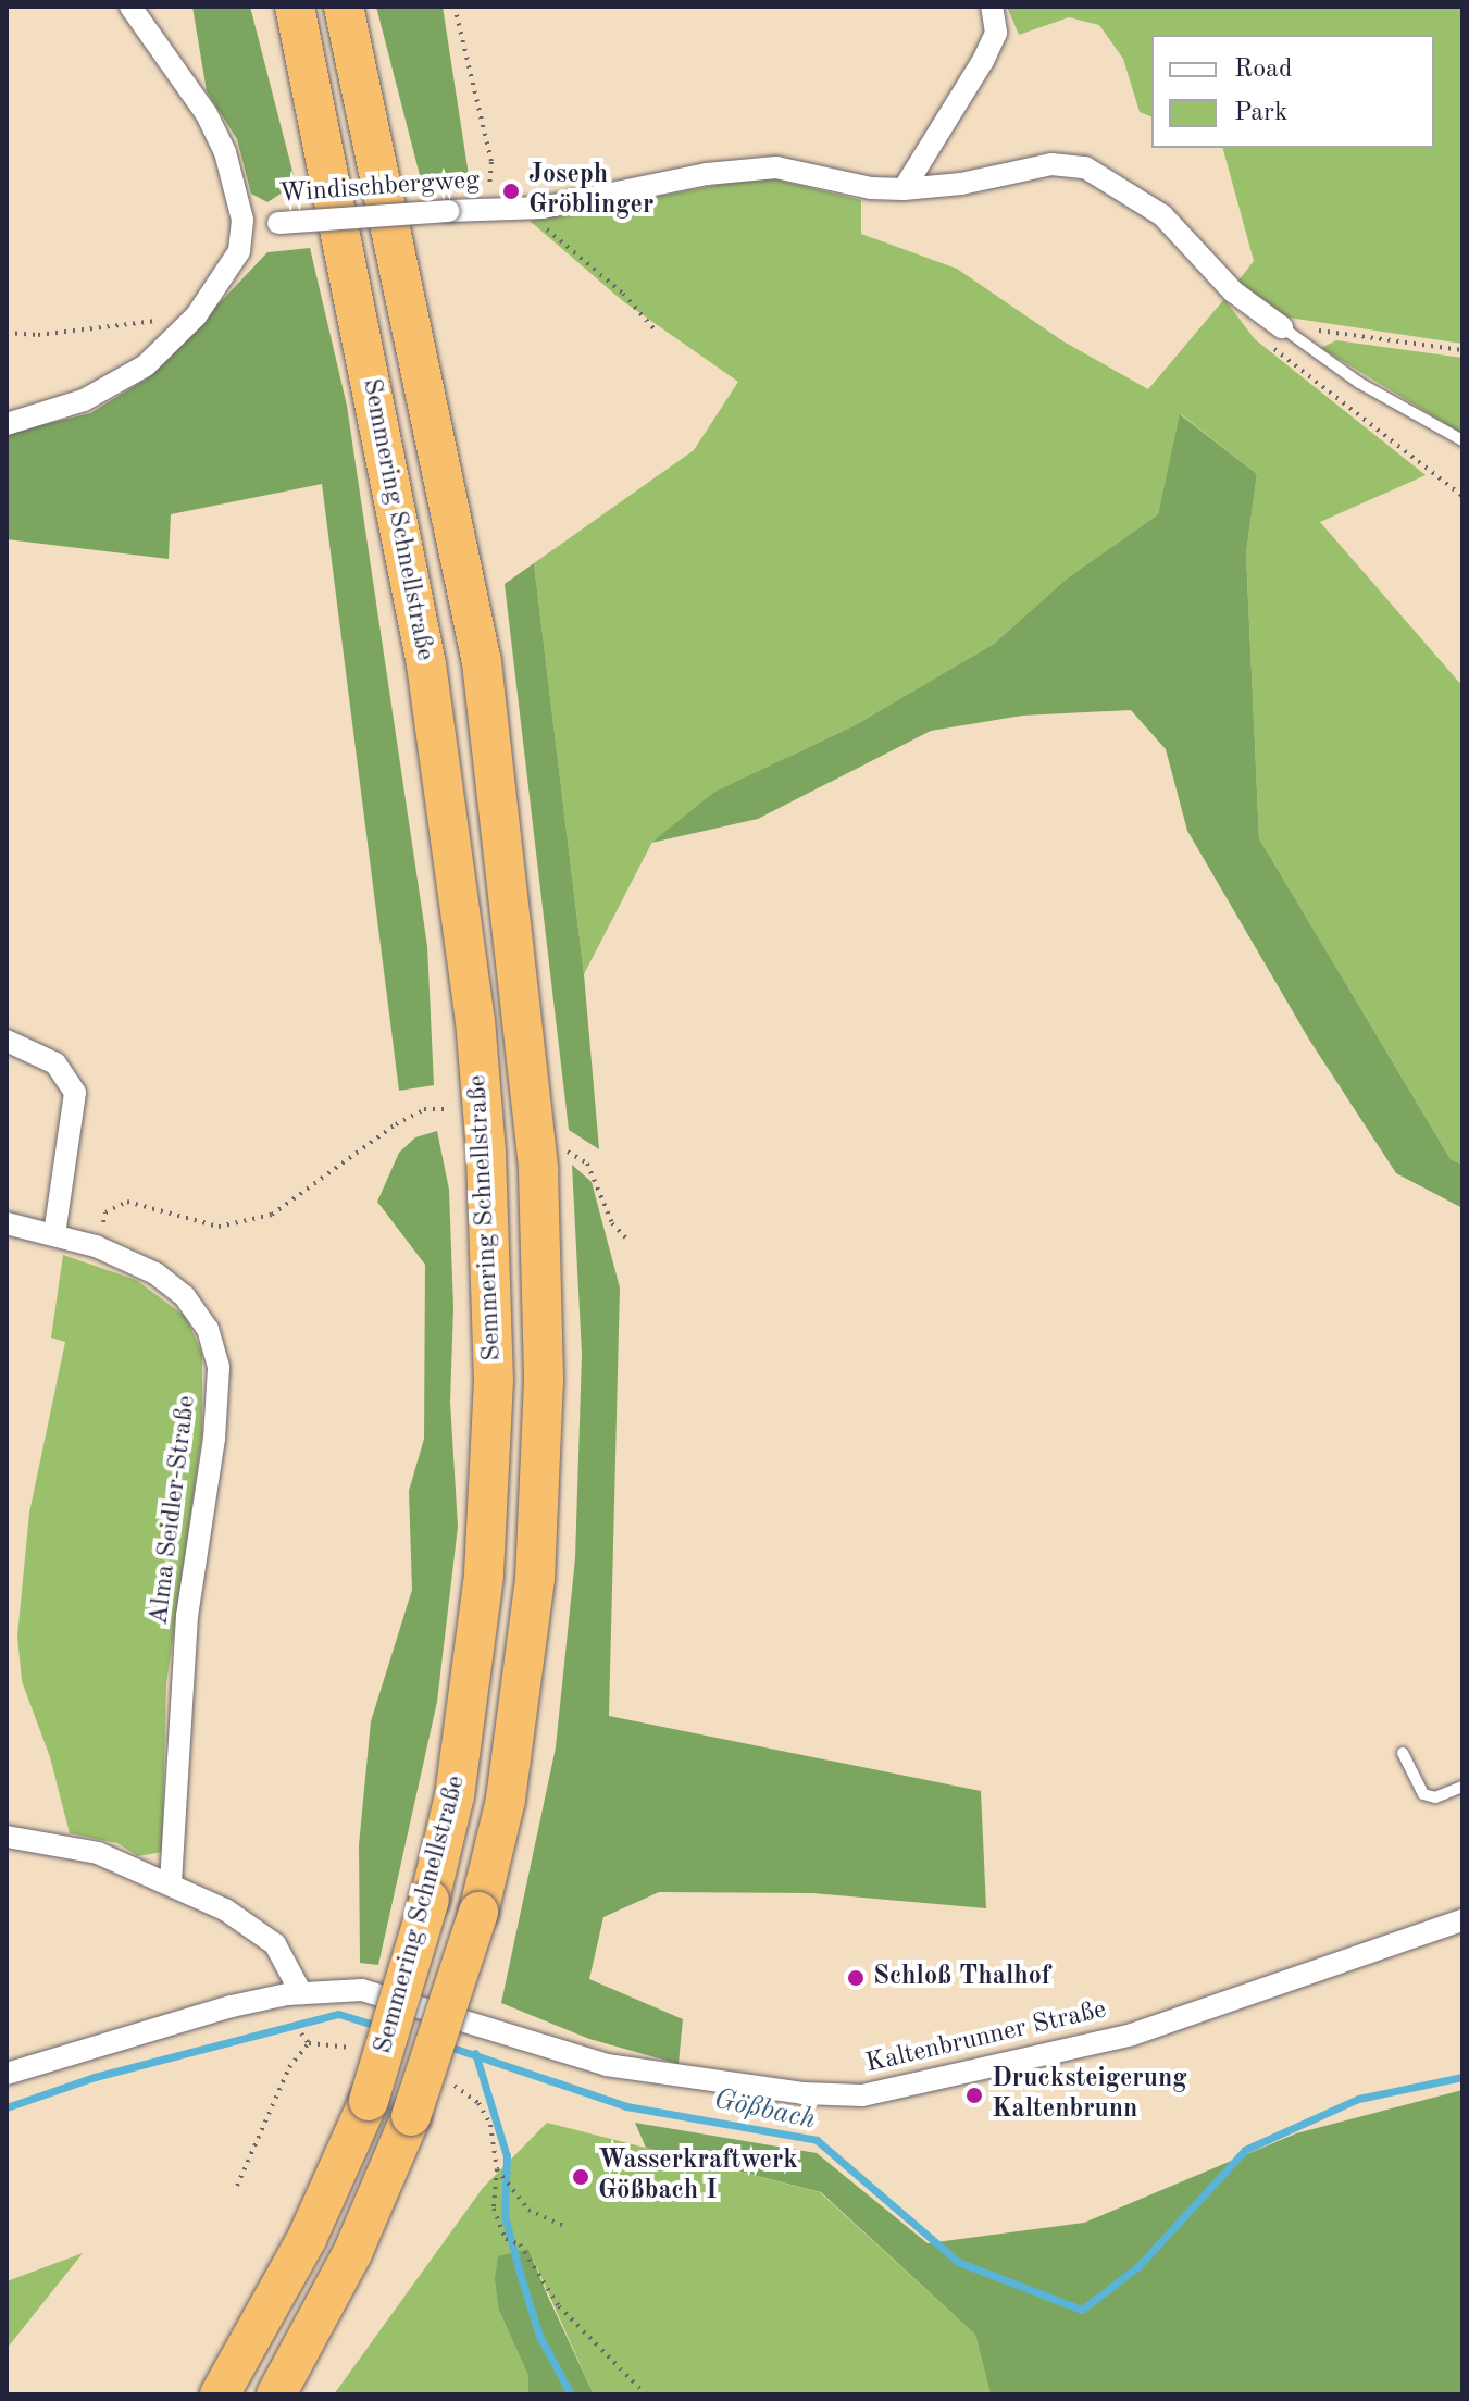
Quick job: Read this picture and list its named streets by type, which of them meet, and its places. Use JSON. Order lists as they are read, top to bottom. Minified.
{"streets":{"highway":["Semmering Schnellstraße"],"street":["Windischbergweg","Alma Seidler-Straße","Kaltenbrunner Straße"]},"water":["Gößbach"],"places":["Joseph Gröblinger","Schloß Thalhof","Drucksteigerung Kaltenbrunn","Wasserkraftwerk Gößbach I"],"legend":["Road","Park"]}
